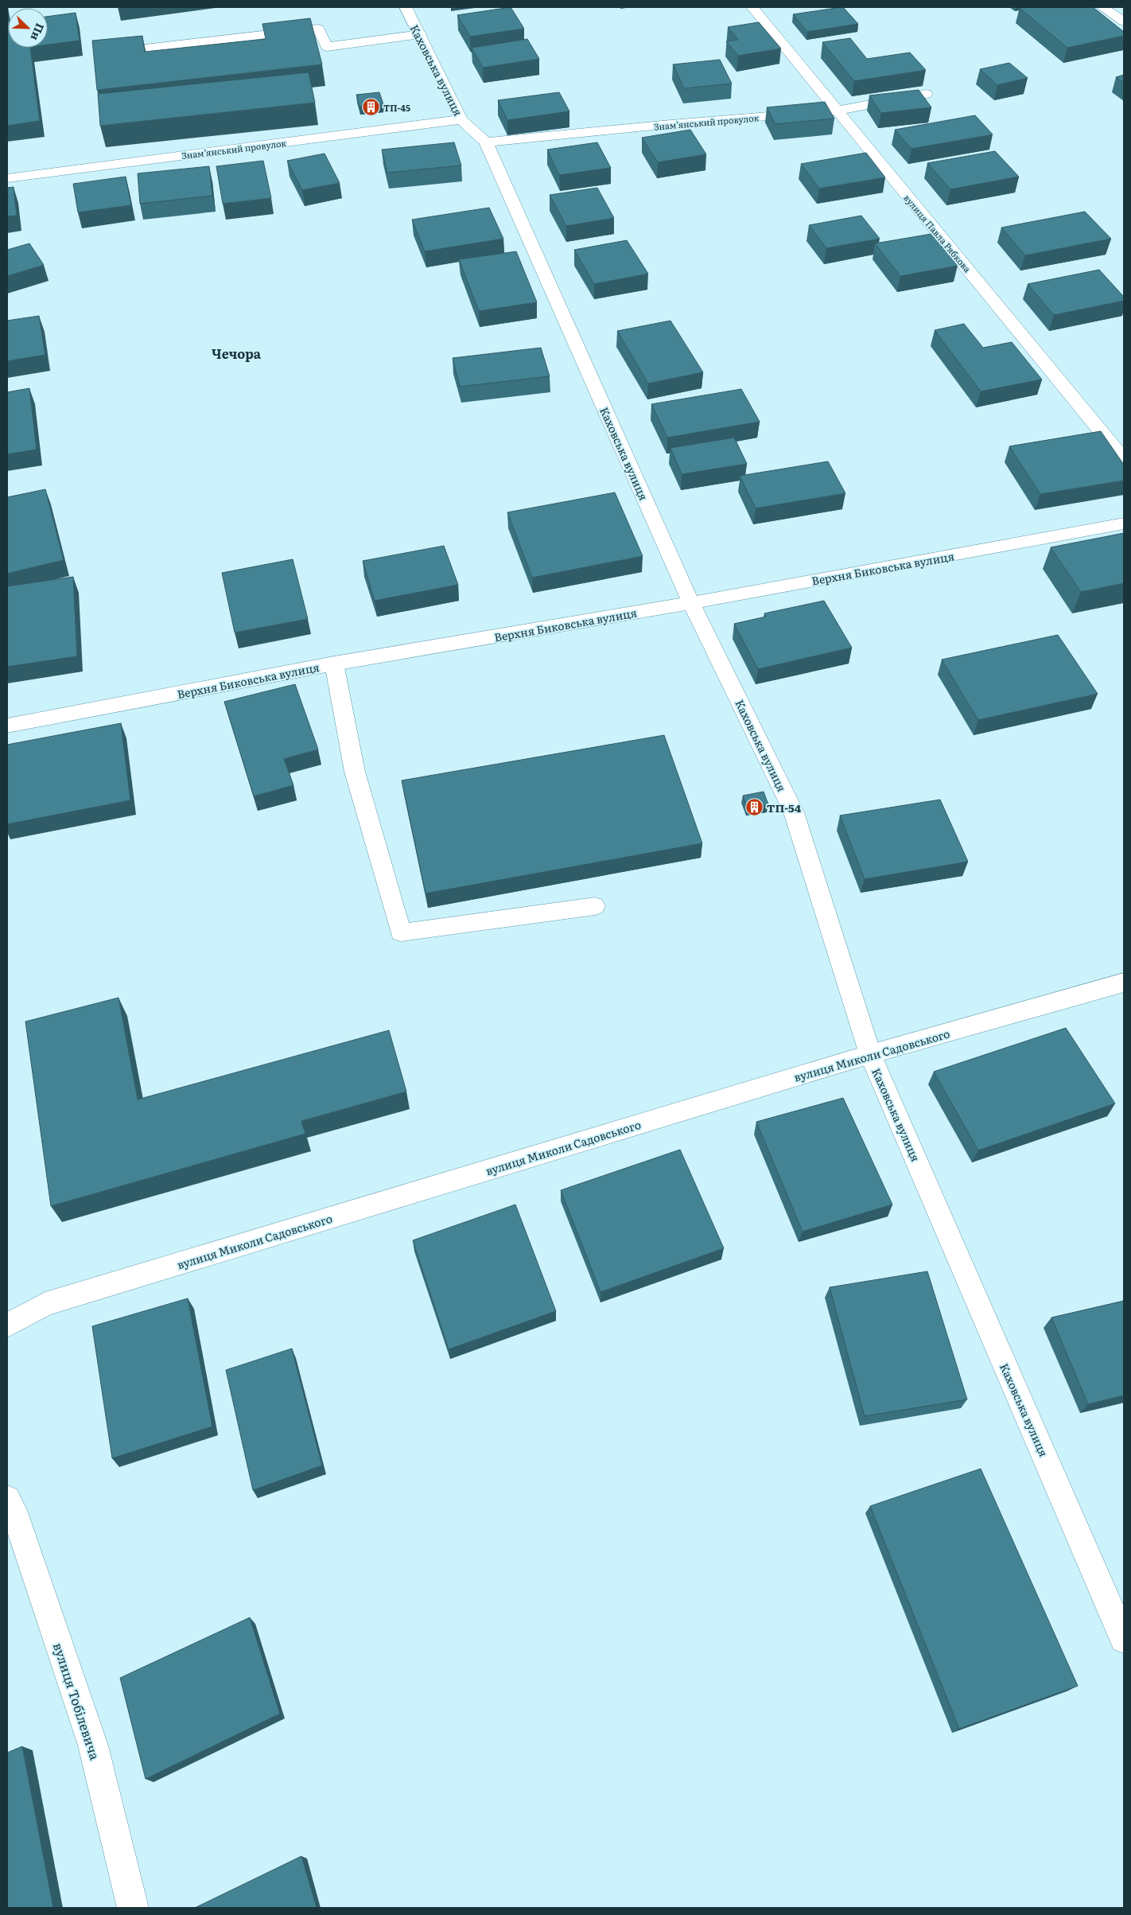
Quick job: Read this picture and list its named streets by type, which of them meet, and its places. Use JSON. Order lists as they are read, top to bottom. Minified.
{"streets":{"street":["Каховська вулиця","Знамʼянський провулок","вулиця Павла Рябкова","Верхня Биковська вулиця","вулиця Миколи Садовського","вулиця Тобілевича"]},"crossings":[["Каховська вулиця","Знамʼянський провулок"],["Каховська вулиця","Верхня Биковська вулиця"],["Каховська вулиця","вулиця Миколи Садовського"],["Знамʼянський провулок","вулиця Павла Рябкова"]],"districts":["Чечора"],"places":{"building":["ТП-45","ТП-54"]},"north":"bottom right"}
